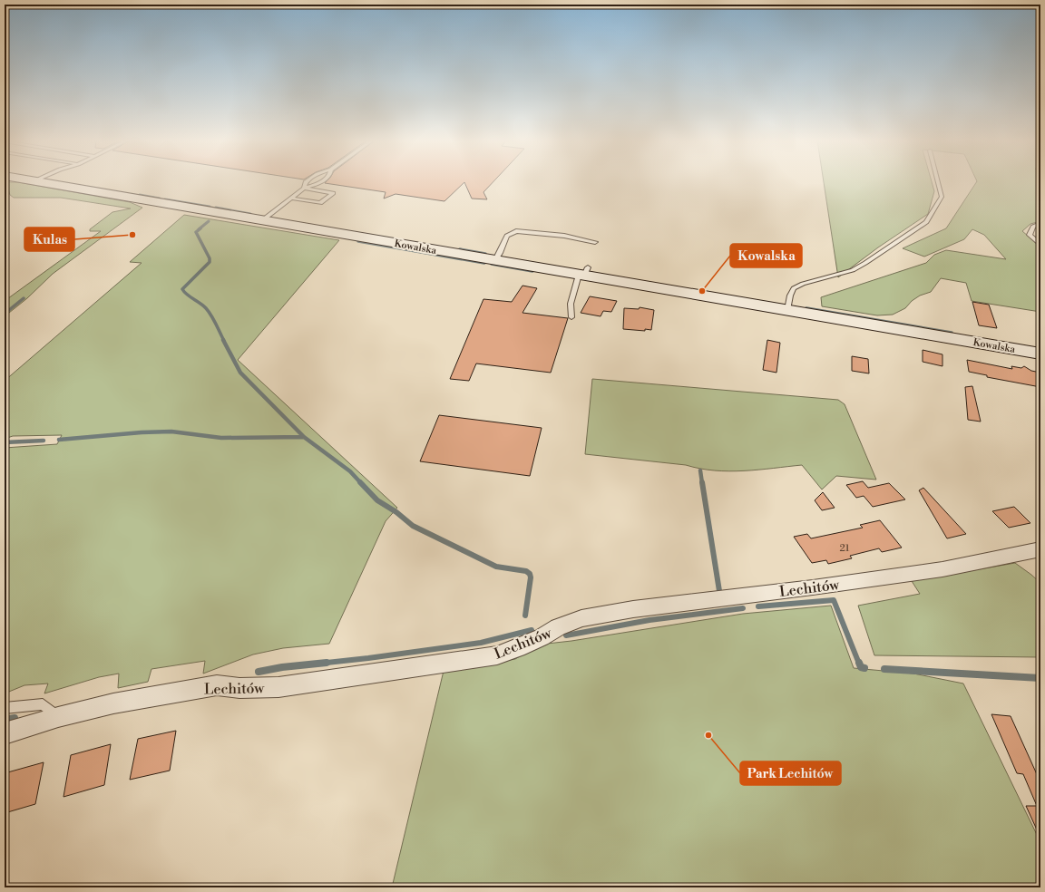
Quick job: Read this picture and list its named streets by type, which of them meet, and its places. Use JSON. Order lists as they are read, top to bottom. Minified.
{"streets":{"street":["Kowalska","Lechitów"]},"places":["Kulas","Kowalska","Park Lechitów"],"house_numbers":["21"]}
